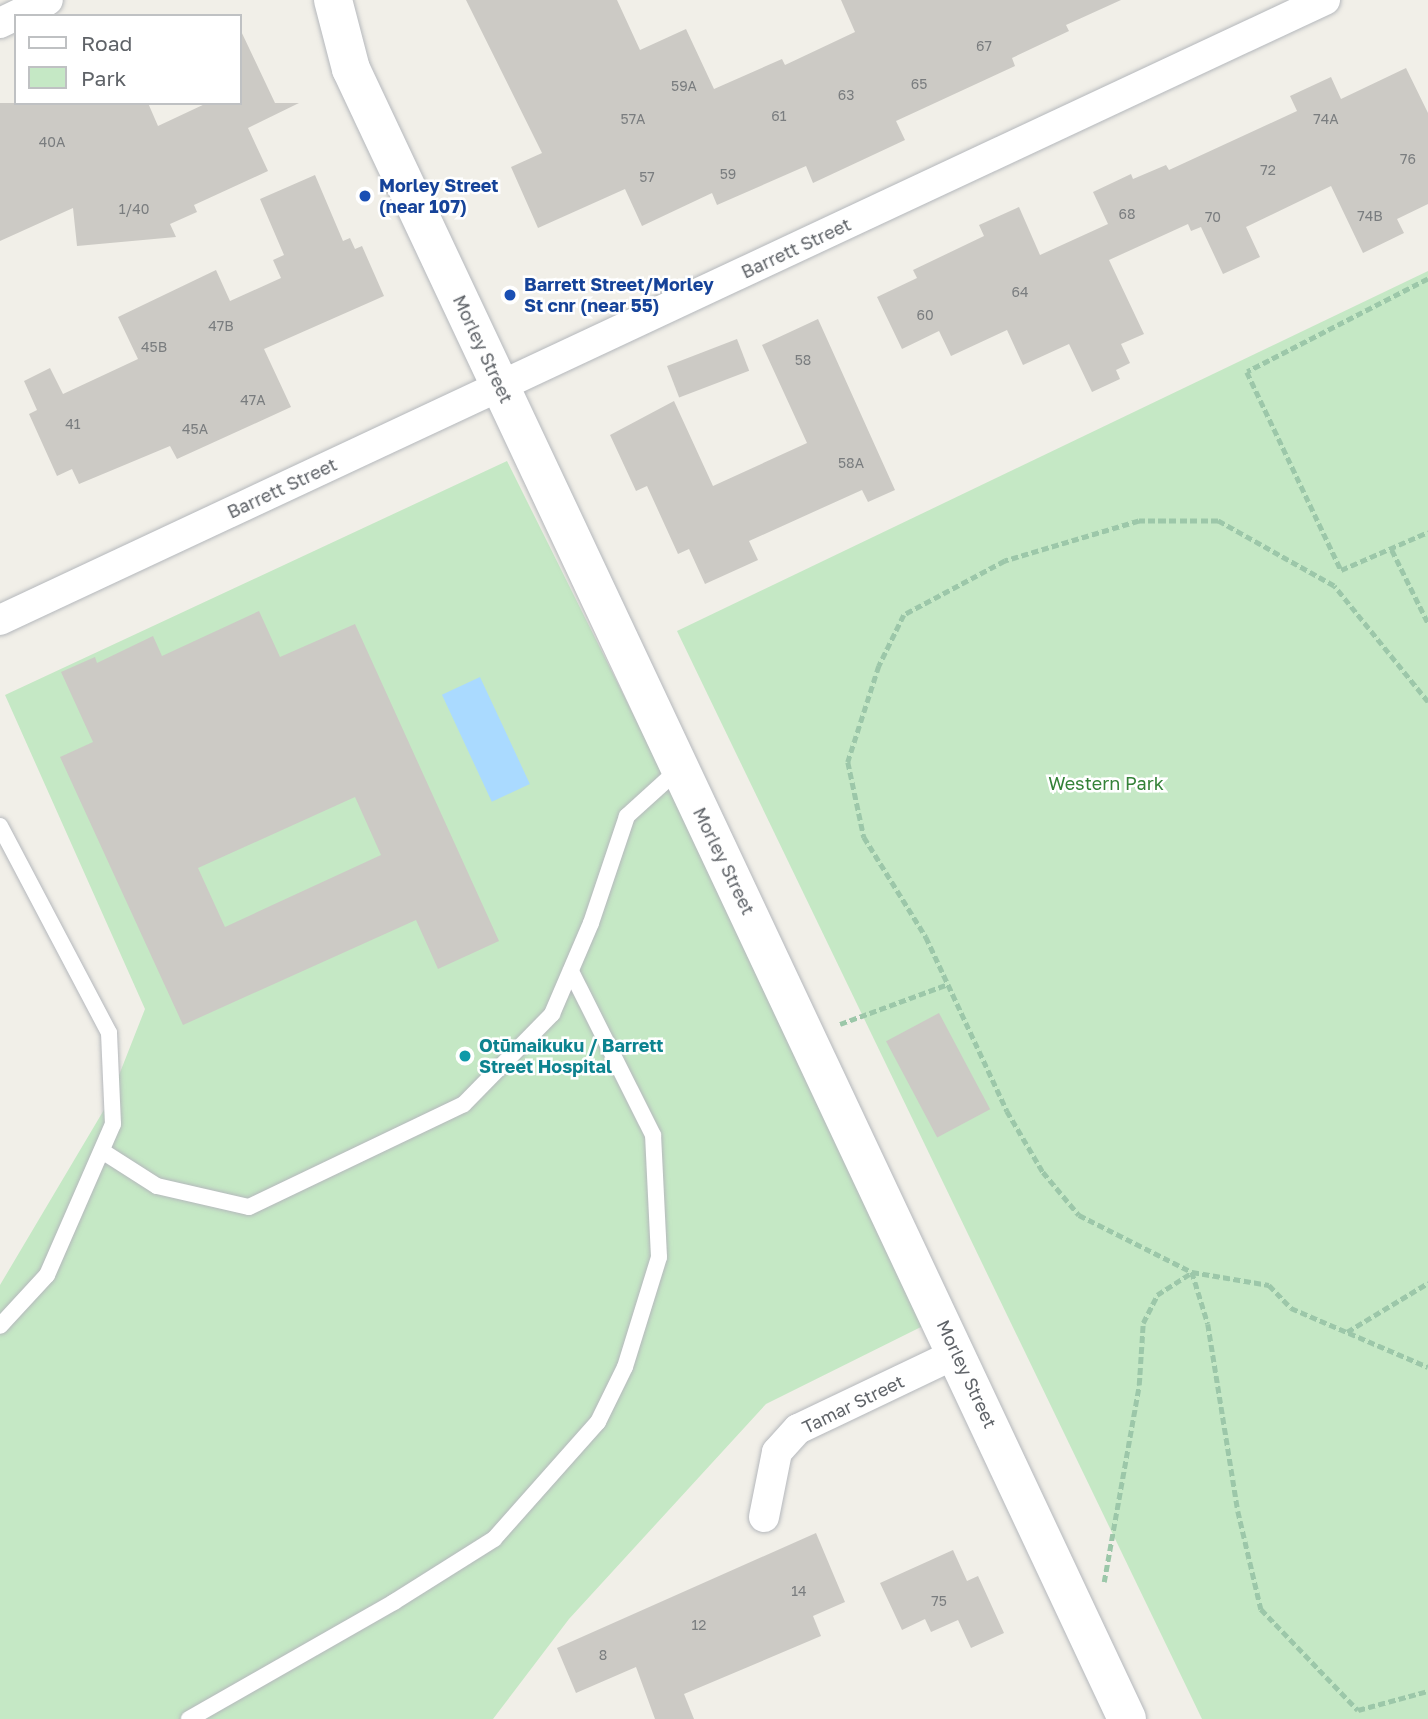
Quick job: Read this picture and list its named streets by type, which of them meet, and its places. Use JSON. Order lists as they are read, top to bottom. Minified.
{"streets":{"main road":["Morley Street"],"street":["Barrett Street","Tamar Street"]},"crossings":[["Barrett Street","Morley Street"],["Morley Street","Tamar Street"]],"parks":["Western Park"],"places":["Morley Street (near 107)","Barrett Street/Morley St cnr (near 55)","Otūmaikuku / Barrett Street Hospital"],"house_numbers":["67","65","59A","63","61","57A","74A","40A","76","72","59","57","1/40","68","74B","70","64","60","47B","45B","58","47A","41","45A","58A","14","75","12","8"],"legend":["Road","Park"]}
